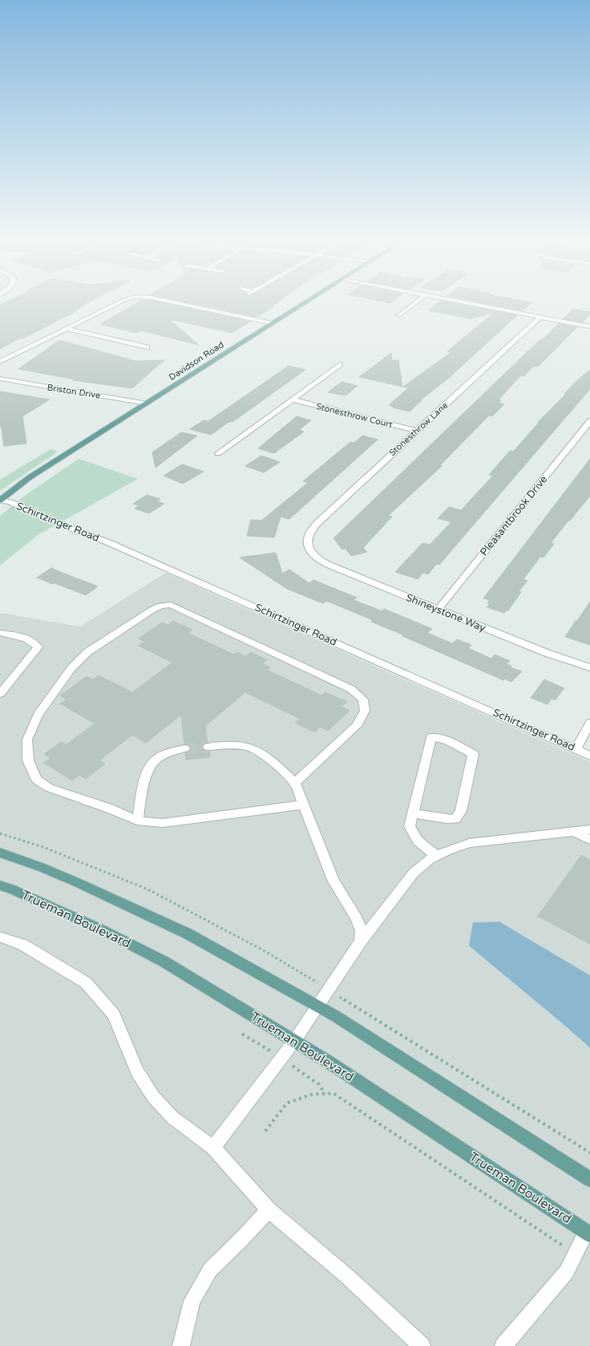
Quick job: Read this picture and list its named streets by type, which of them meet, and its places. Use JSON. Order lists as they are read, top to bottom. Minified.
{"streets":{"main road":["Davidson Road","Trueman Boulevard"],"street":["Briston Drive","Stonesthrow Court","Stonesthrow Lane","Pleasantbrook Drive","Schirtzinger Road","Shineystone Way"]},"crossings":[["Davidson Road","Briston Drive"],["Davidson Road","Schirtzinger Road"],["Stonesthrow Court","Stonesthrow Lane"],["Stonesthrow Lane","Shineystone Way"],["Pleasantbrook Drive","Shineystone Way"]]}
